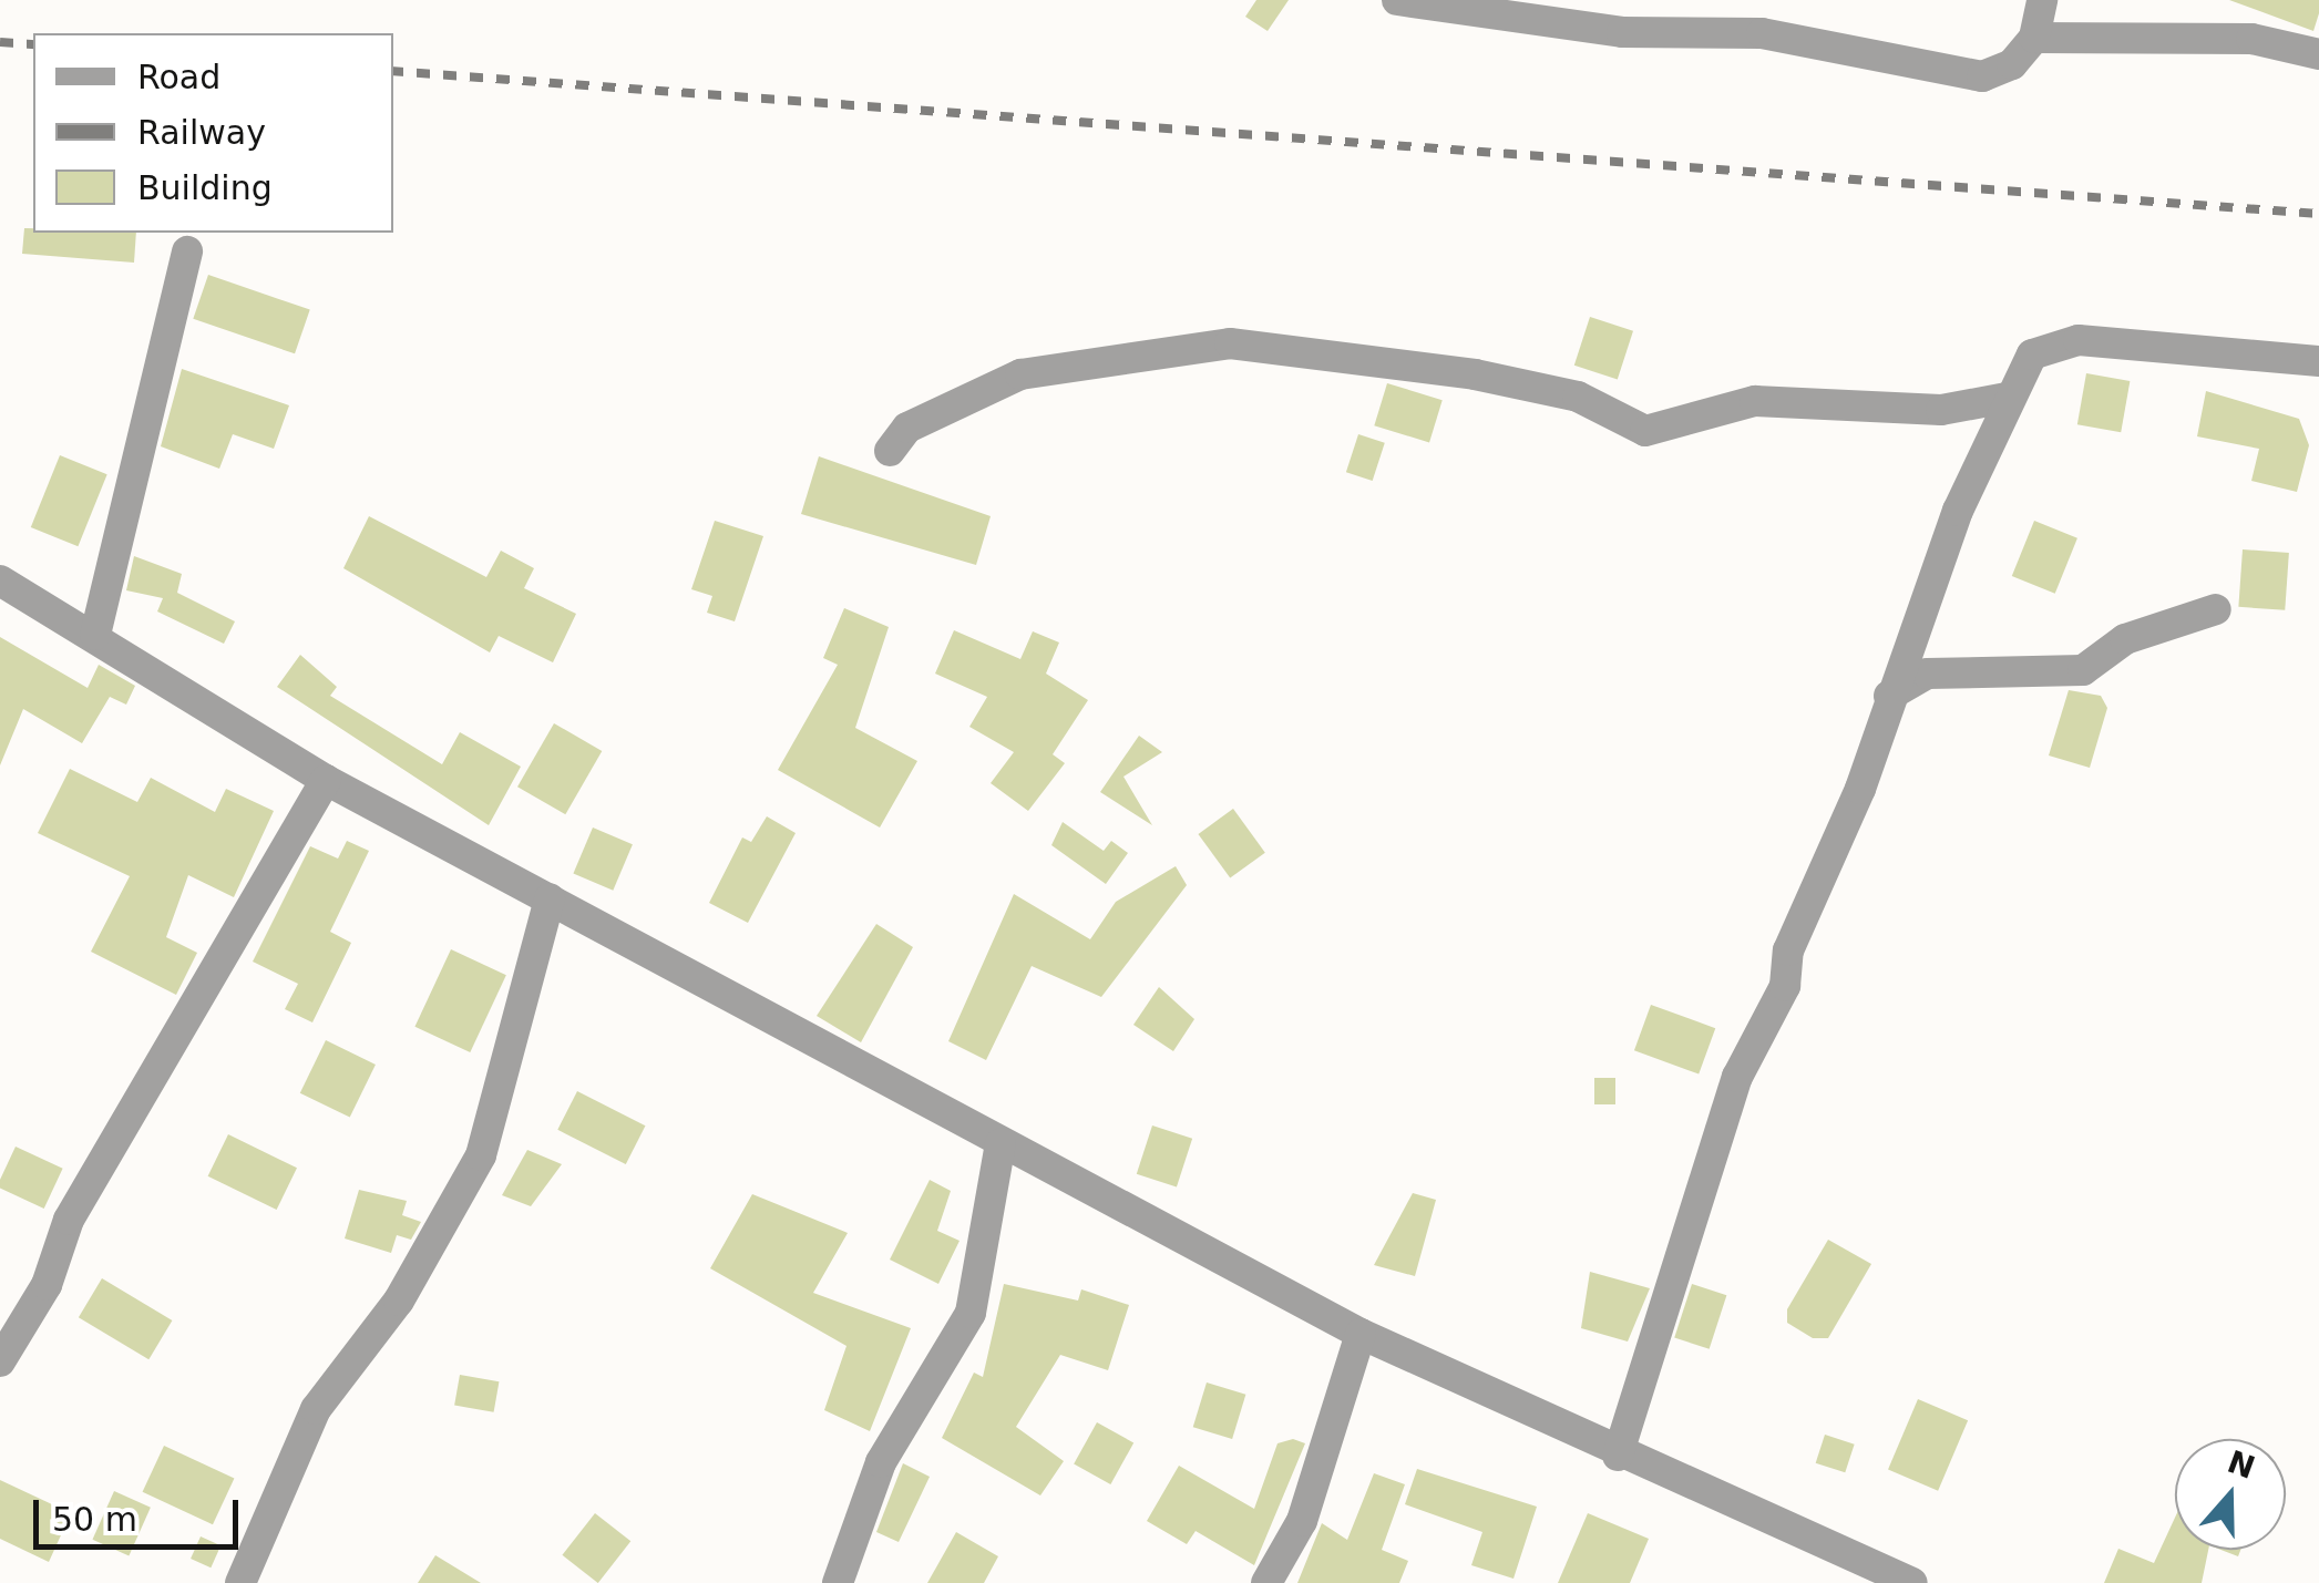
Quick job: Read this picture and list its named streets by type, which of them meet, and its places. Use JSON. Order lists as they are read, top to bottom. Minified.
{"legend":["Road","Railway","Building"],"scale_bar":"50 m","north":"top"}
